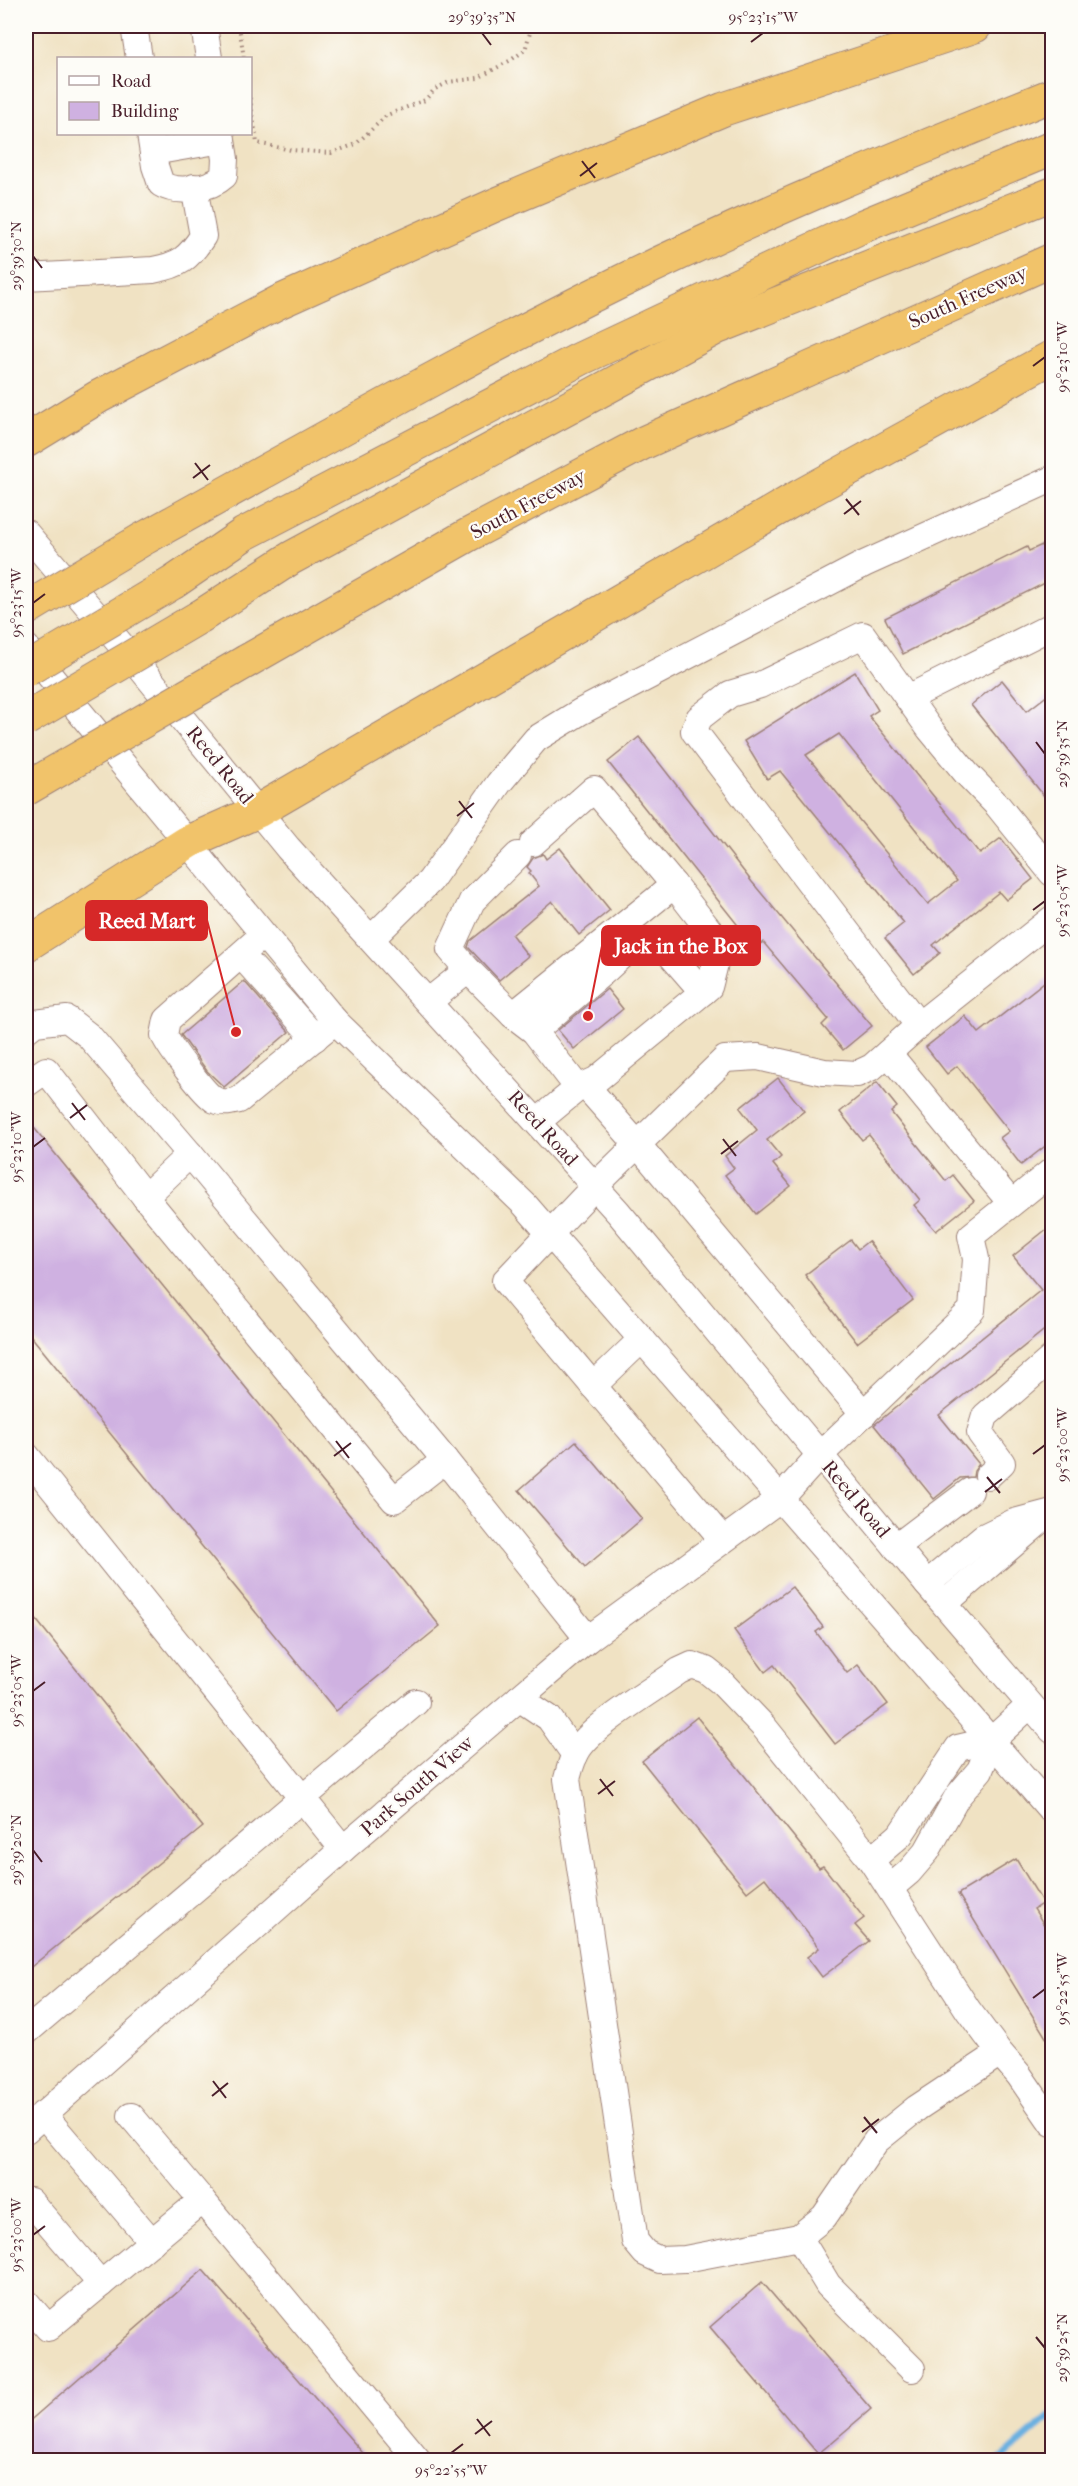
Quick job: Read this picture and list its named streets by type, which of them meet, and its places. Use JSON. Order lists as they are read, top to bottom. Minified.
{"streets":{"highway":["South Freeway"],"street":["Reed Road","Park South View"]},"crossings":[["Reed Road","Park South View"]],"places":["Jack in the Box","Reed Mart"],"legend":["Road","Building"],"coordinates":["29°39'35\"N","95°23'15\"W","29°39'30\"N","95°23'10\"W","95°23'05\"W","95°23'00\"W","29°39'20\"N","95°22'55\"W","29°39'25\"N"]}
